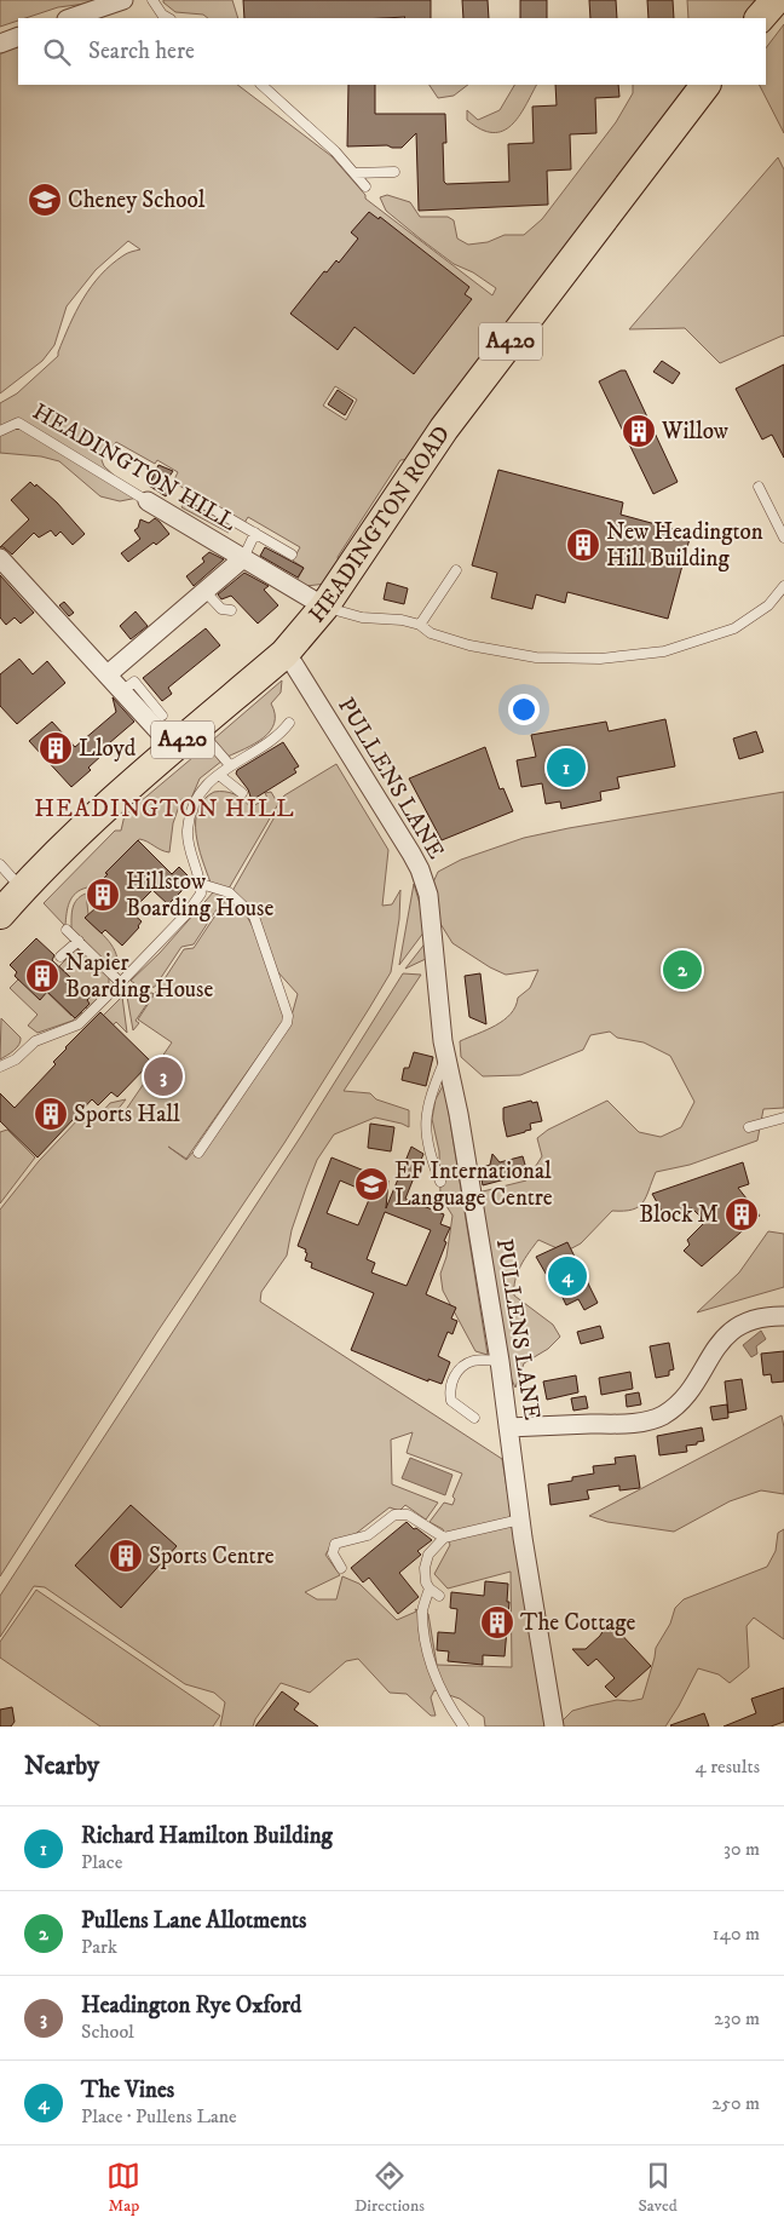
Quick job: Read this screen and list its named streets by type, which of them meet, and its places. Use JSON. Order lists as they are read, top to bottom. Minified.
{"streets":{"main road":["A420","HEADINGTON ROAD"],"street":["HEADINGTON HILL","PULLENS LANE"]},"crossings":[["HEADINGTON HILL","HEADINGTON ROAD"],["HEADINGTON ROAD","PULLENS LANE"]],"districts":["HEADINGTON HILL"],"places":{"school or university":["Cheney School","EF International Language Centre"],"building":["Willow","New Headington Hill Building","Lloyd","Hillstow Boarding House","Napier Boarding House","Sports Hall","Block M","Sports Centre","The Cottage"]},"page":{"search":"Search here","pins":["1","2","3","4"],"heading":["Nearby","4 results"],"list":[{"mark":"1","name":"Richard Hamilton Building","note":"Place","value":"30 m"},{"mark":"2","name":"Pullens Lane Allotments","note":"Park","value":"140 m"},{"mark":"3","name":"Headington Rye Oxford","note":"School","value":"230 m"},{"mark":"4","name":"The Vines","note":"Place · Pullens Lane","value":"250 m"}],"nav":["Map","Directions","Saved"]}}
